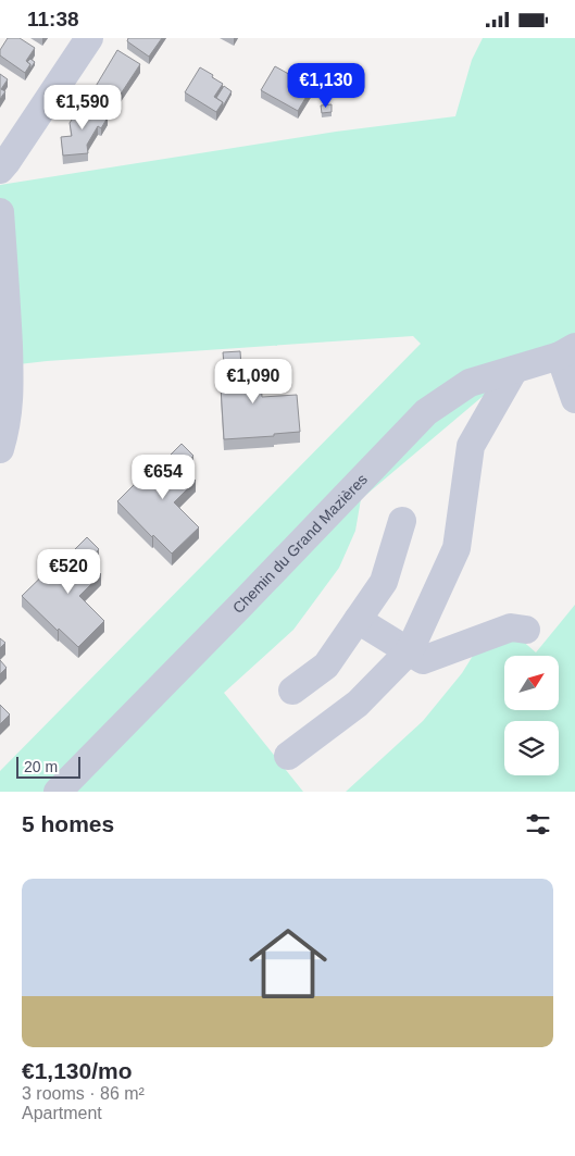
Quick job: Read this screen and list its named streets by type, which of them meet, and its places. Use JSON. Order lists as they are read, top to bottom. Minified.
{"streets":{"street":["Chemin du Grand Mazières"]},"scale_bar":"20 m","north":"top right","page":{"status":"11:38","price":["€1,130","€1,590","€1,090","€654","€520"],"scale":"20 m","heading":"5 homes","list":[{"name":"€1,130/mo","note":"3 rooms · 86 m² · Apartment"}]}}
